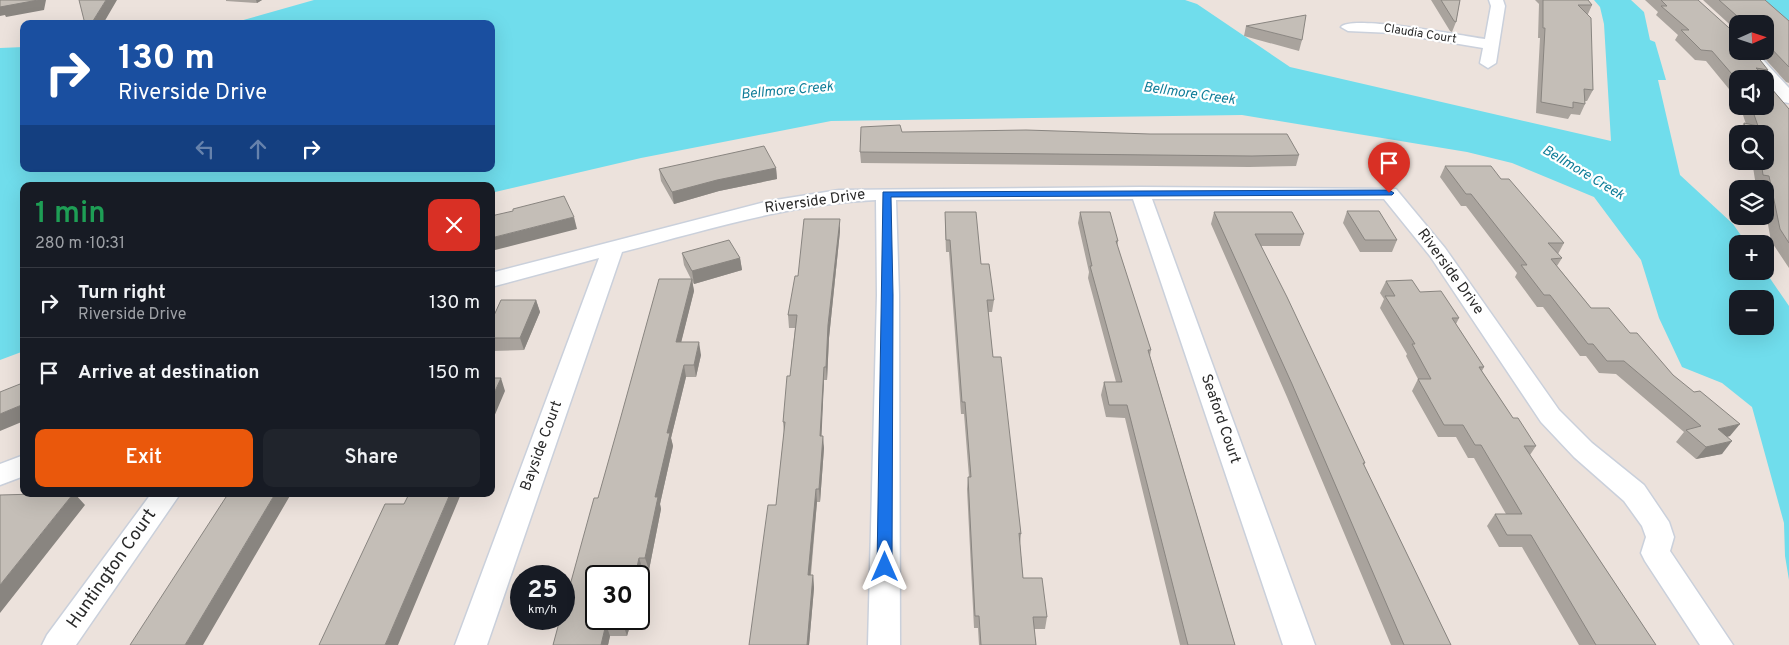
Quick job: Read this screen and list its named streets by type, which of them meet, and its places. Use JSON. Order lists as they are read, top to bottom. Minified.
{"streets":{"street":["Claudia Court","Riverside Drive","Seaford Court","Bayside Court","Huntington Court"]},"crossings":[["Riverside Drive","Seaford Court"],["Riverside Drive","Bayside Court"]],"water":["Bellmore Creek"],"north":"right","page":{"map_buttons":["+","−"],"turn":["130 m","Riverside Drive"],"heading":["1 min","280 m · 10:31"],"list":[{"name":"Turn right","note":"Riverside Drive","value":"130 m"},{"name":"Arrive at destination","value":"150 m"}],"buttons":["Exit","Share"],"speed":"25 km/h","limit":"30"}}
